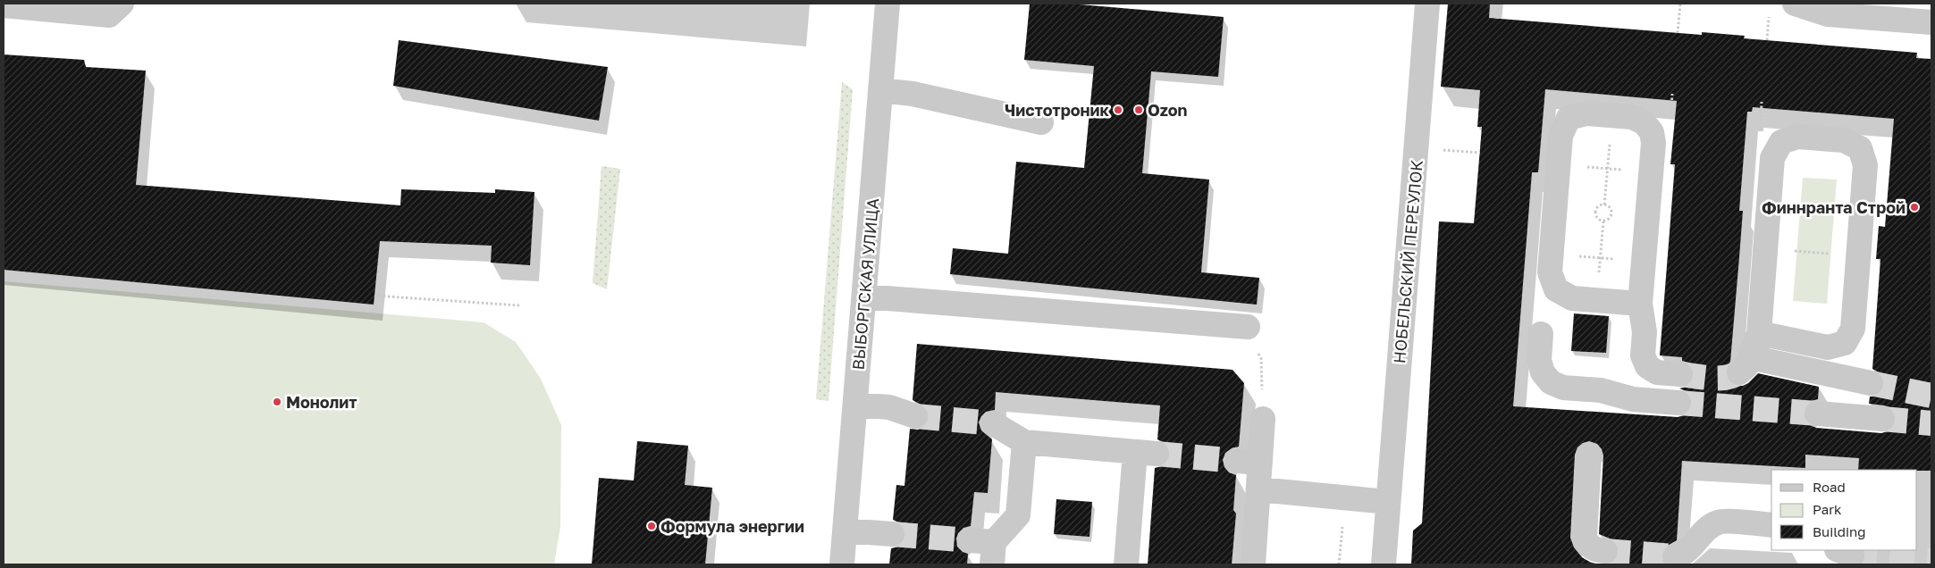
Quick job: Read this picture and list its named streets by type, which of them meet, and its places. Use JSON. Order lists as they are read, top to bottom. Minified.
{"streets":{"street":["НОБЕЛЬСКИЙ ПЕРЕУЛОК","ВЫБОРГСКАЯ УЛИЦА"]},"places":["Чистотроник","Ozon","Финнранта Строй","Монолит","Формула энергии"],"legend":["Road","Park","Building"]}
